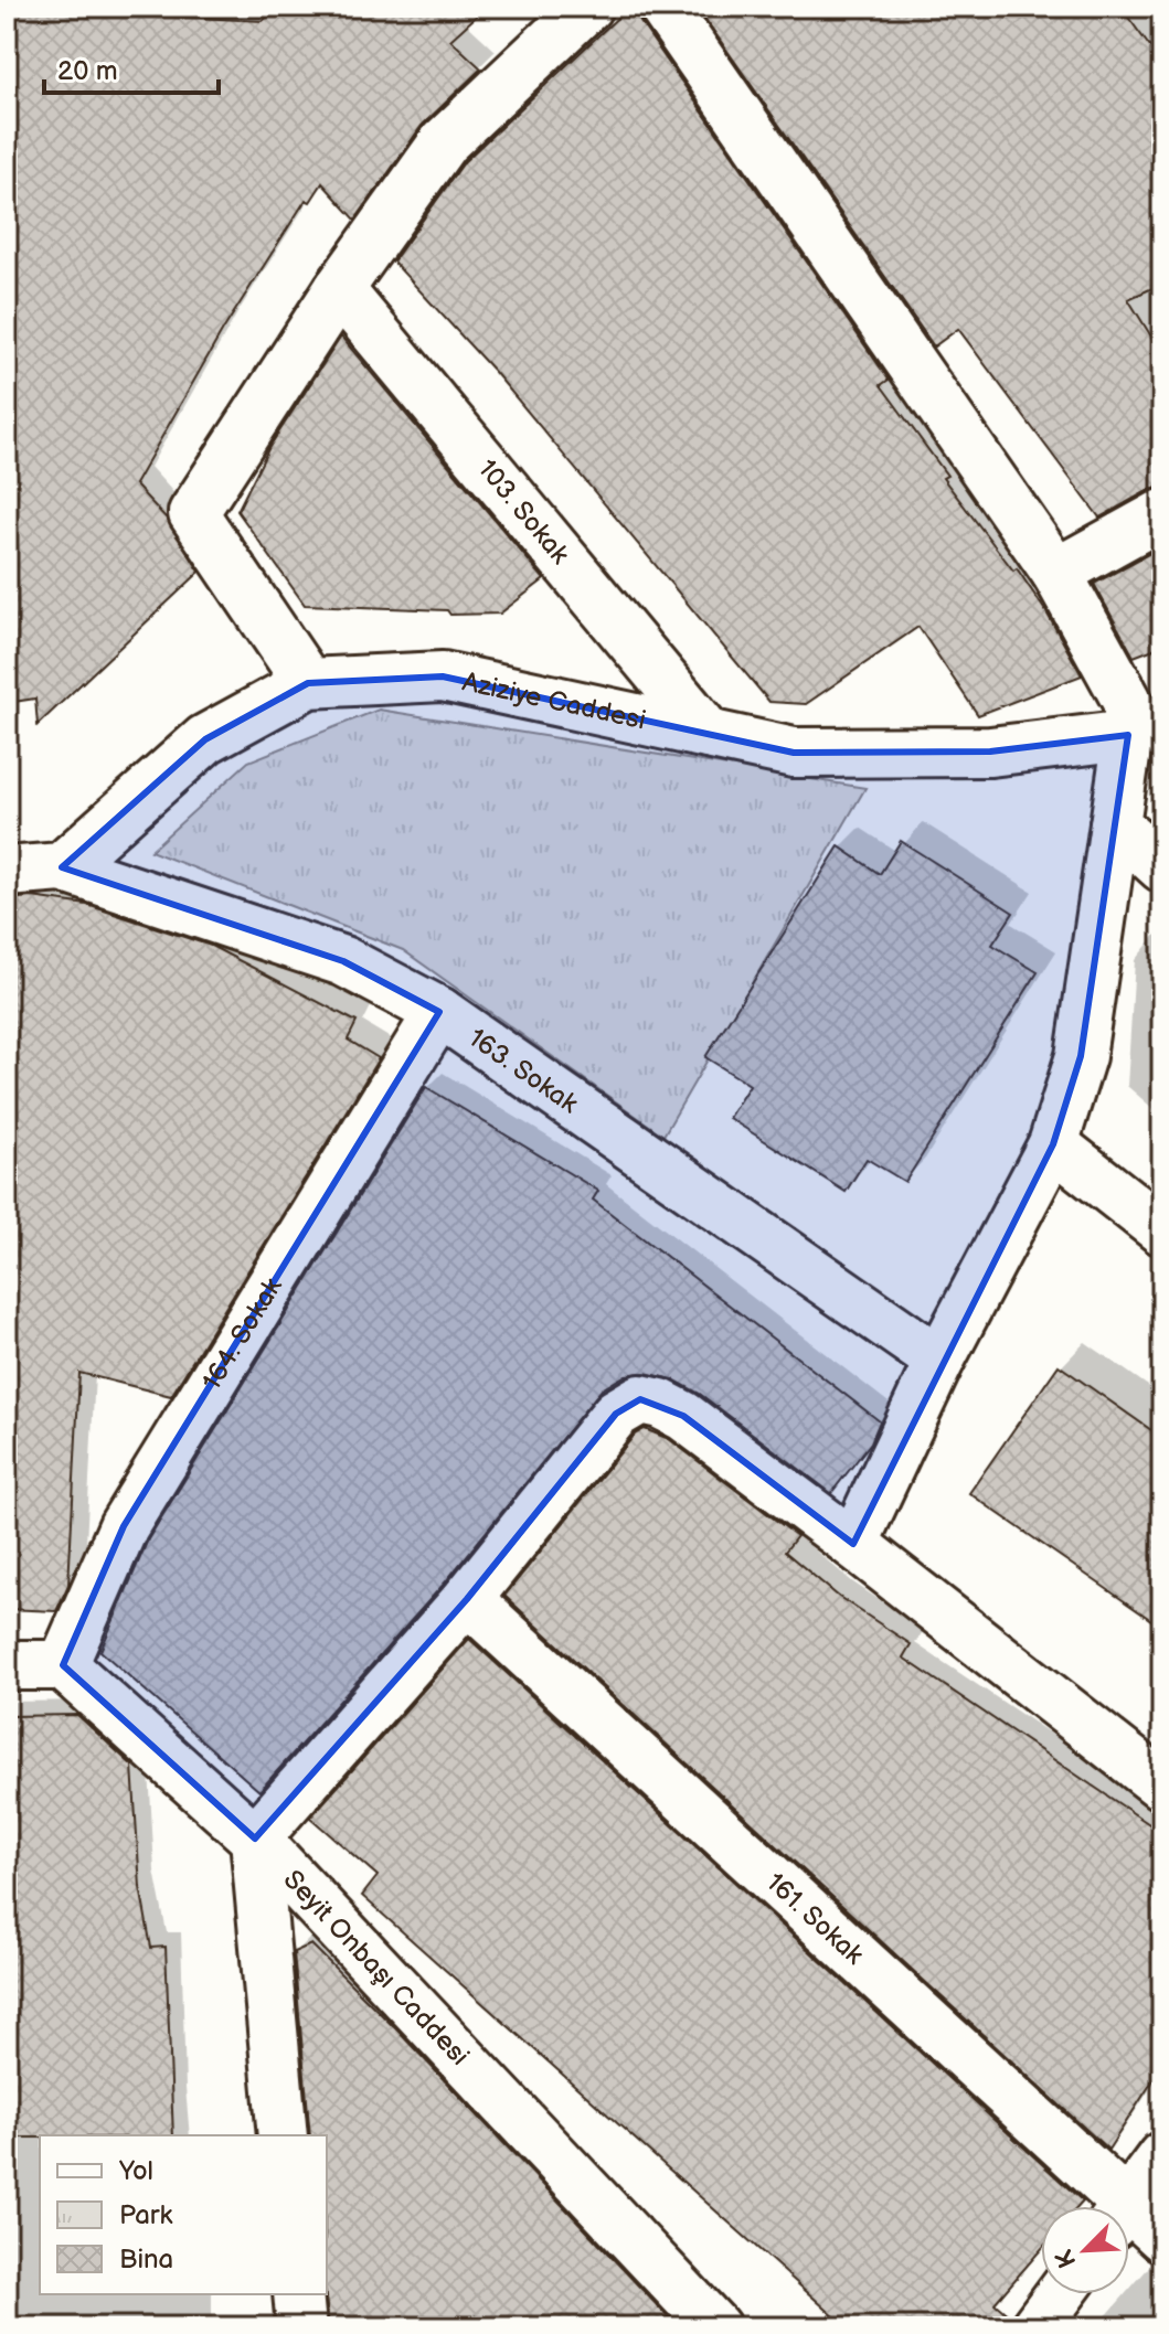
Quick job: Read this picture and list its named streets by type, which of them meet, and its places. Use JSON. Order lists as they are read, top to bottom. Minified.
{"streets":{"street":["103. Sokak","Aziziye Caddesi","163. Sokak","164. Sokak","161. Sokak","Seyit Onbaşı Caddesi"]},"crossings":[["103. Sokak","Aziziye Caddesi"],["Aziziye Caddesi","163. Sokak"],["163. Sokak","164. Sokak"],["164. Sokak","Seyit Onbaşı Caddesi"]],"legend":["Yol","Park","Bina"],"scale_bar":"20 m","north":"bottom left"}
